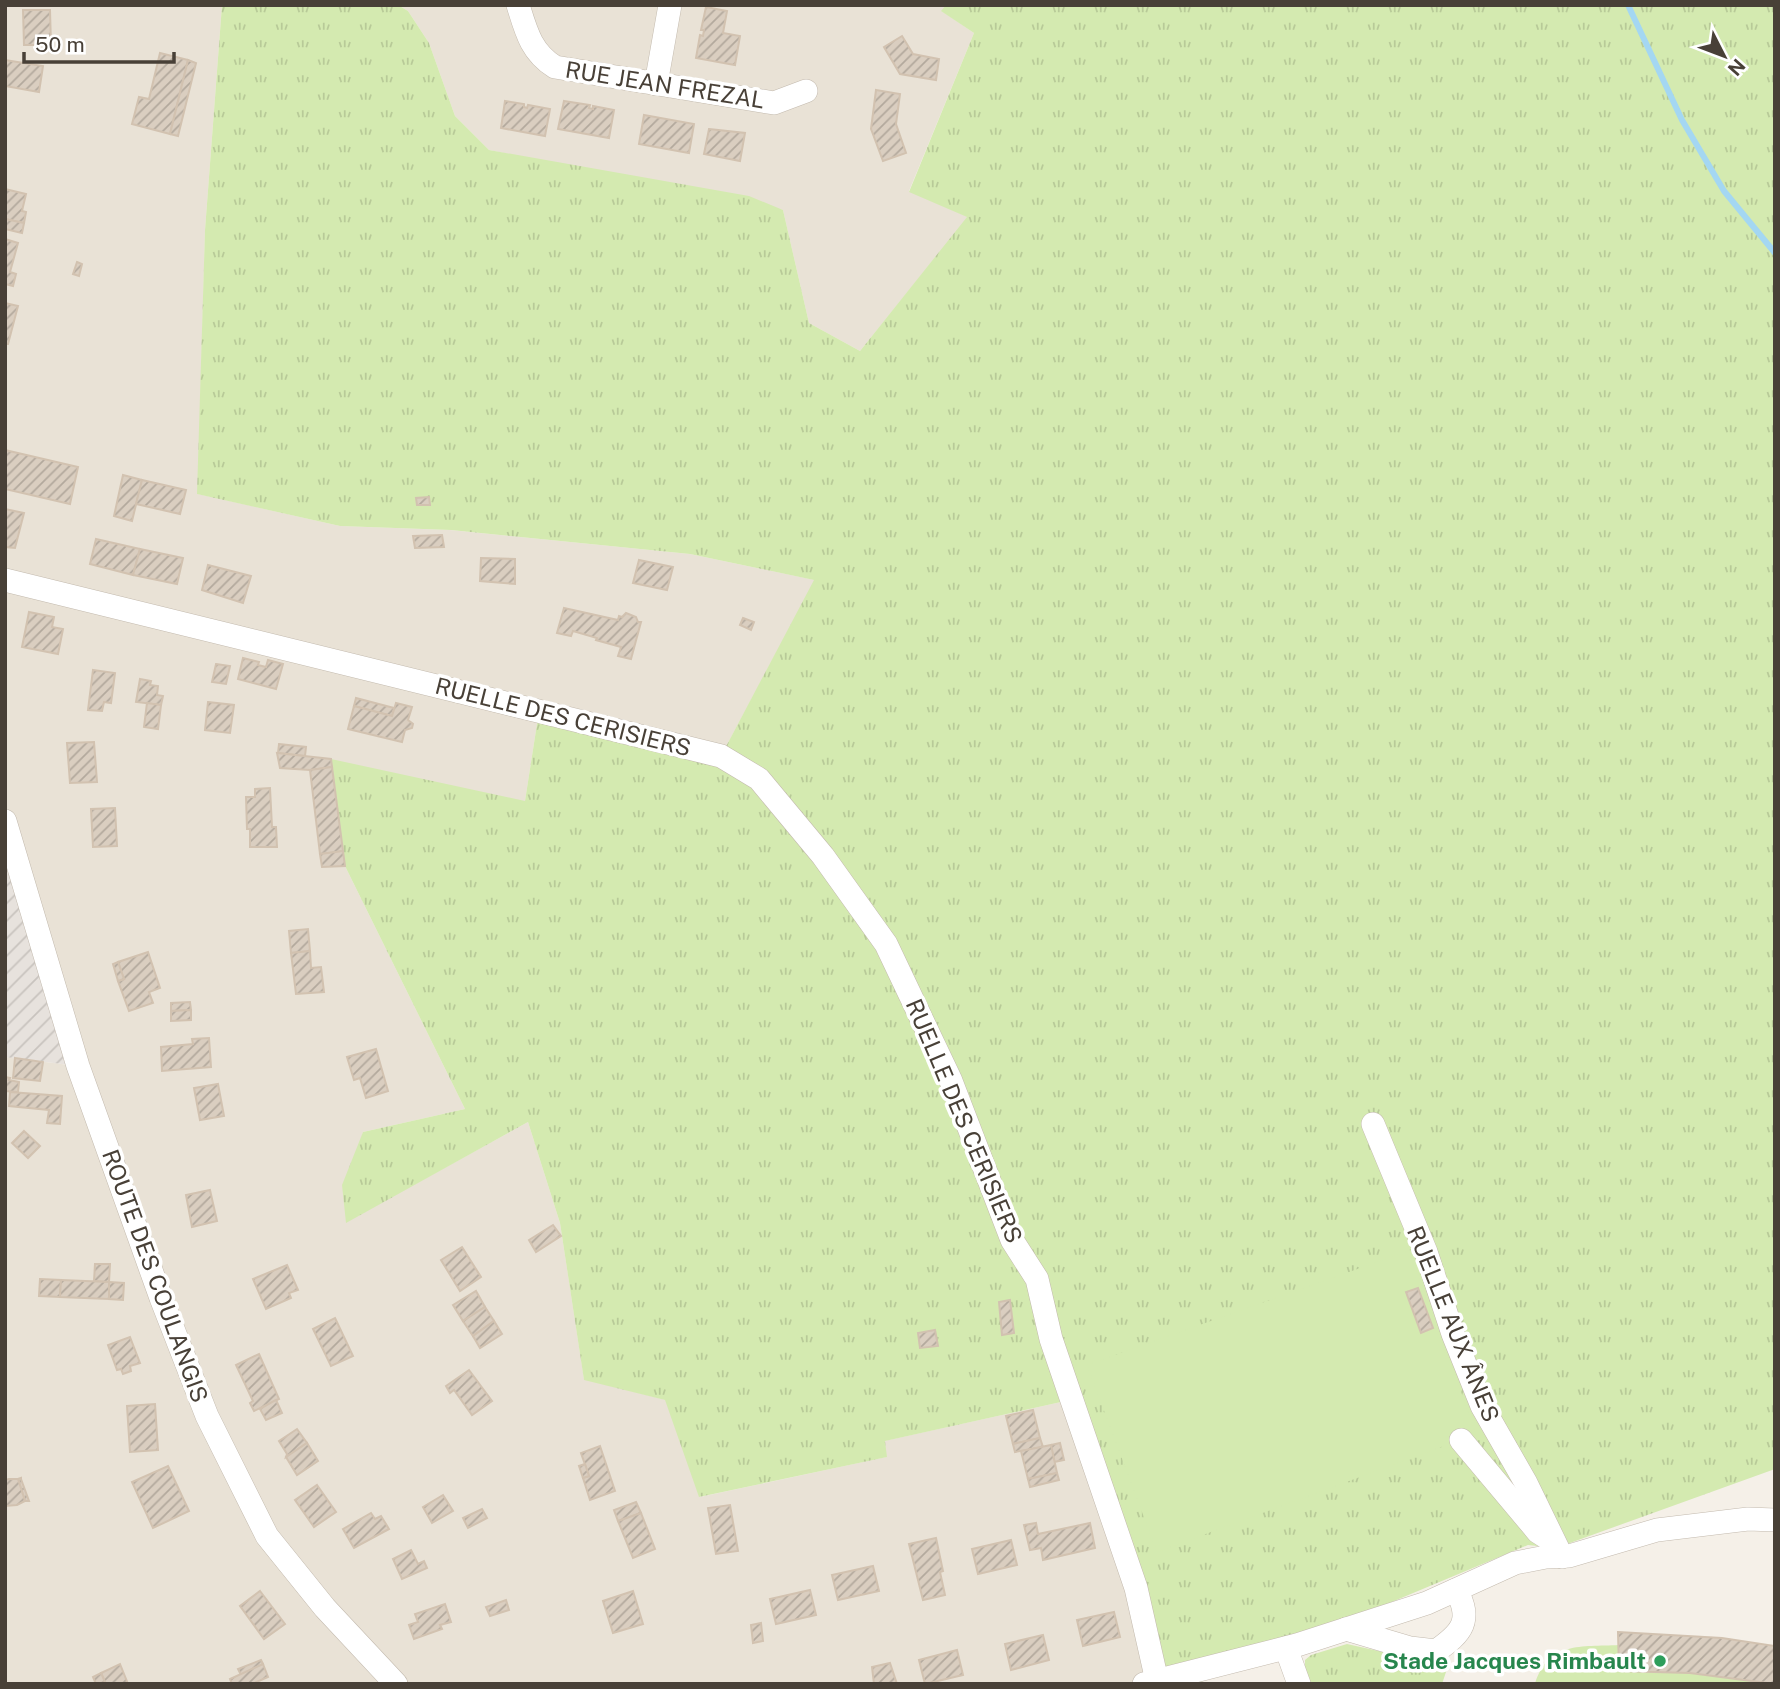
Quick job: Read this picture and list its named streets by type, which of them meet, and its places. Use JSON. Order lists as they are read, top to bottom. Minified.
{"streets":{"street":["RUE JEAN FREZAL","RUELLE DES CERISIERS","ROUTE DES COULANGIS","RUELLE AUX ÂNES"]},"places":["Stade Jacques Rimbault"],"scale_bar":"50 m","north":"bottom right"}
